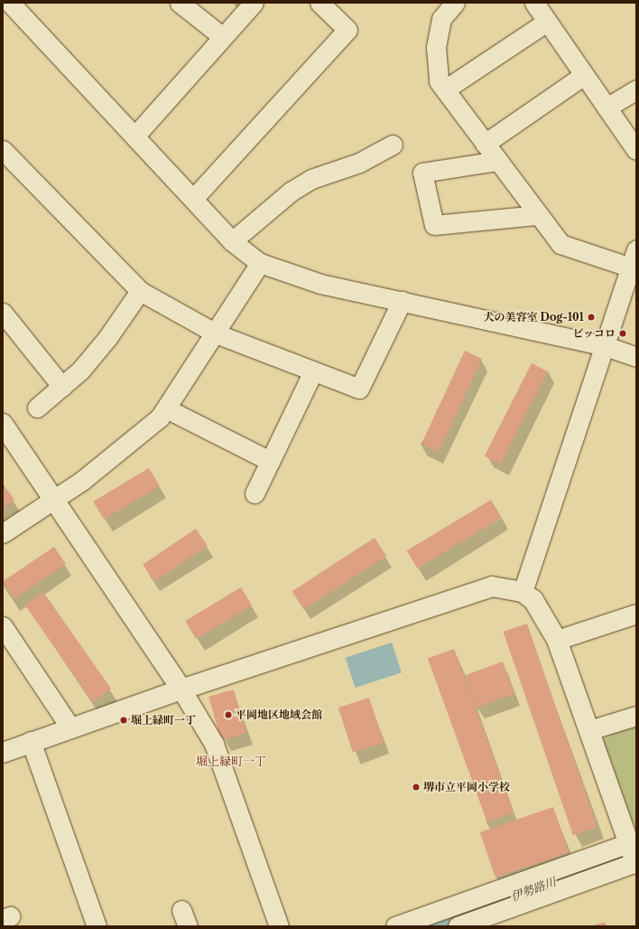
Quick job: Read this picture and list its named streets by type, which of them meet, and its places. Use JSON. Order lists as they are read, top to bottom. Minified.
{"districts":["堀上緑町一丁"],"water":["伊勢路川"],"places":["犬の美容室 Dog-101","ピッコロ","平岡地区地域会館","堀上緑町一丁","堺市立平岡小学校"]}
